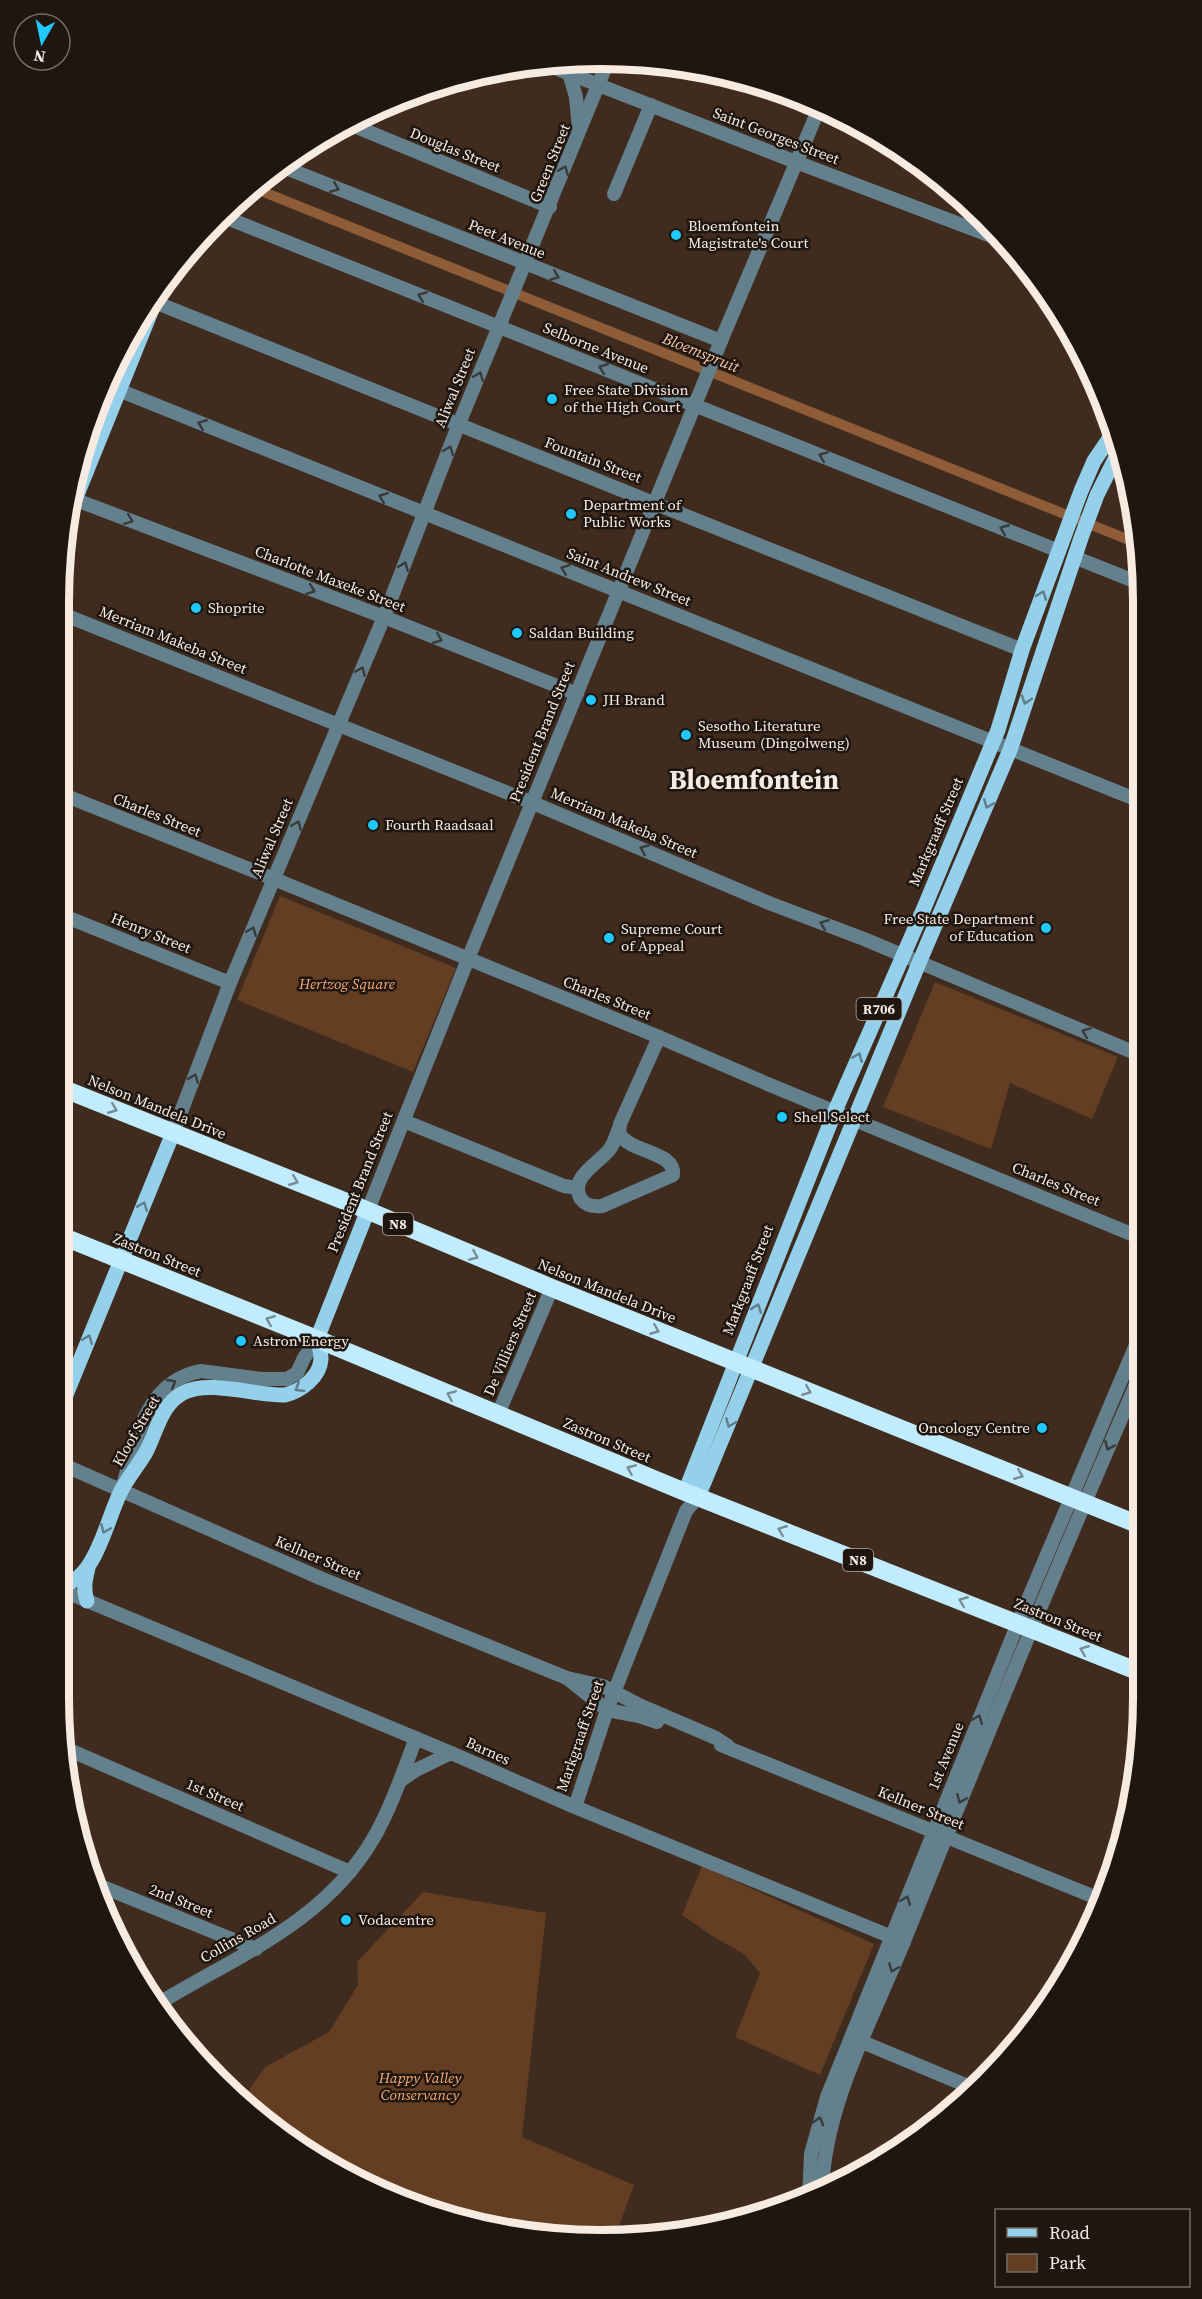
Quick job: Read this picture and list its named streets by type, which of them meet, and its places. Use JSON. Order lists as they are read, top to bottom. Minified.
{"streets":{"highway":["Nelson Mandela Drive","N8","Zastron Street"],"main road":["Aliwal Street","President Brand Street","Markgraaff Street","R706","Kloof Street"],"street":["Saint Georges Street","Douglas Street","Green Street","Peet Avenue","Selborne Avenue","Fountain Street","Saint Andrew Street","Charlotte Maxeke Street","Merriam Makeba Street","Charles Street","Henry Street","De Villiers Street","Kellner Street","Barnes","1st Avenue","1st Street","2nd Street","Collins Road"]},"crossings":[["Saint Georges Street","Green Street"],["Saint Georges Street","President Brand Street"],["Douglas Street","Green Street"],["Green Street","Peet Avenue"],["Green Street","Aliwal Street"],["Peet Avenue","President Brand Street"],["Selborne Avenue","Aliwal Street"],["Selborne Avenue","President Brand Street"],["Selborne Avenue","Markgraaff Street"],["Aliwal Street","Fountain Street"],["Aliwal Street","Saint Andrew Street"],["Aliwal Street","Charlotte Maxeke Street"],["Aliwal Street","Merriam Makeba Street"],["Aliwal Street","Charles Street"],["Aliwal Street","Henry Street"],["Aliwal Street","Nelson Mandela Drive"],["Aliwal Street","Zastron Street"],["Fountain Street","President Brand Street"],["Fountain Street","Markgraaff Street"],["Saint Andrew Street","President Brand Street"],["Saint Andrew Street","Markgraaff Street"],["Charlotte Maxeke Street","President Brand Street"],["Merriam Makeba Street","President Brand Street"],["Merriam Makeba Street","Markgraaff Street"],["President Brand Street","Charles Street"],["President Brand Street","Nelson Mandela Drive"],["President Brand Street","Zastron Street"],["President Brand Street","Kloof Street"],["Charles Street","Markgraaff Street"],["Markgraaff Street","Nelson Mandela Drive"],["Markgraaff Street","Zastron Street"],["Markgraaff Street","Kellner Street"],["Markgraaff Street","Barnes"],["Nelson Mandela Drive","De Villiers Street"],["Nelson Mandela Drive","1st Avenue"],["Zastron Street","De Villiers Street"],["Zastron Street","Kloof Street"],["Zastron Street","1st Avenue"],["Kloof Street","Kellner Street"],["Kellner Street","1st Avenue"],["Barnes","1st Avenue"],["Barnes","Collins Road"],["1st Street","Collins Road"],["2nd Street","Collins Road"]],"one_way":["Peet Avenue","Selborne Avenue","Aliwal Street","Saint Andrew Street","Charlotte Maxeke Street","Merriam Makeba Street","Nelson Mandela Drive","Zastron Street"],"districts":["Bloemfontein"],"water":["Bloemspruit"],"parks":["Hertzog Square","Happy Valley Conservancy"],"places":["Bloemfontein Magistrate's Court","Free State Division of the High Court","Department of Public Works","Shoprite","Saldan Building","JH Brand","Sesotho Literature Museum (Dingolweng)","Fourth Raadsaal","Free State Department of Education","Supreme Court of Appeal","Shell Select","Astron Energy","Oncology Centre","Vodacentre"],"legend":["Road","Park"],"north":"bottom"}
